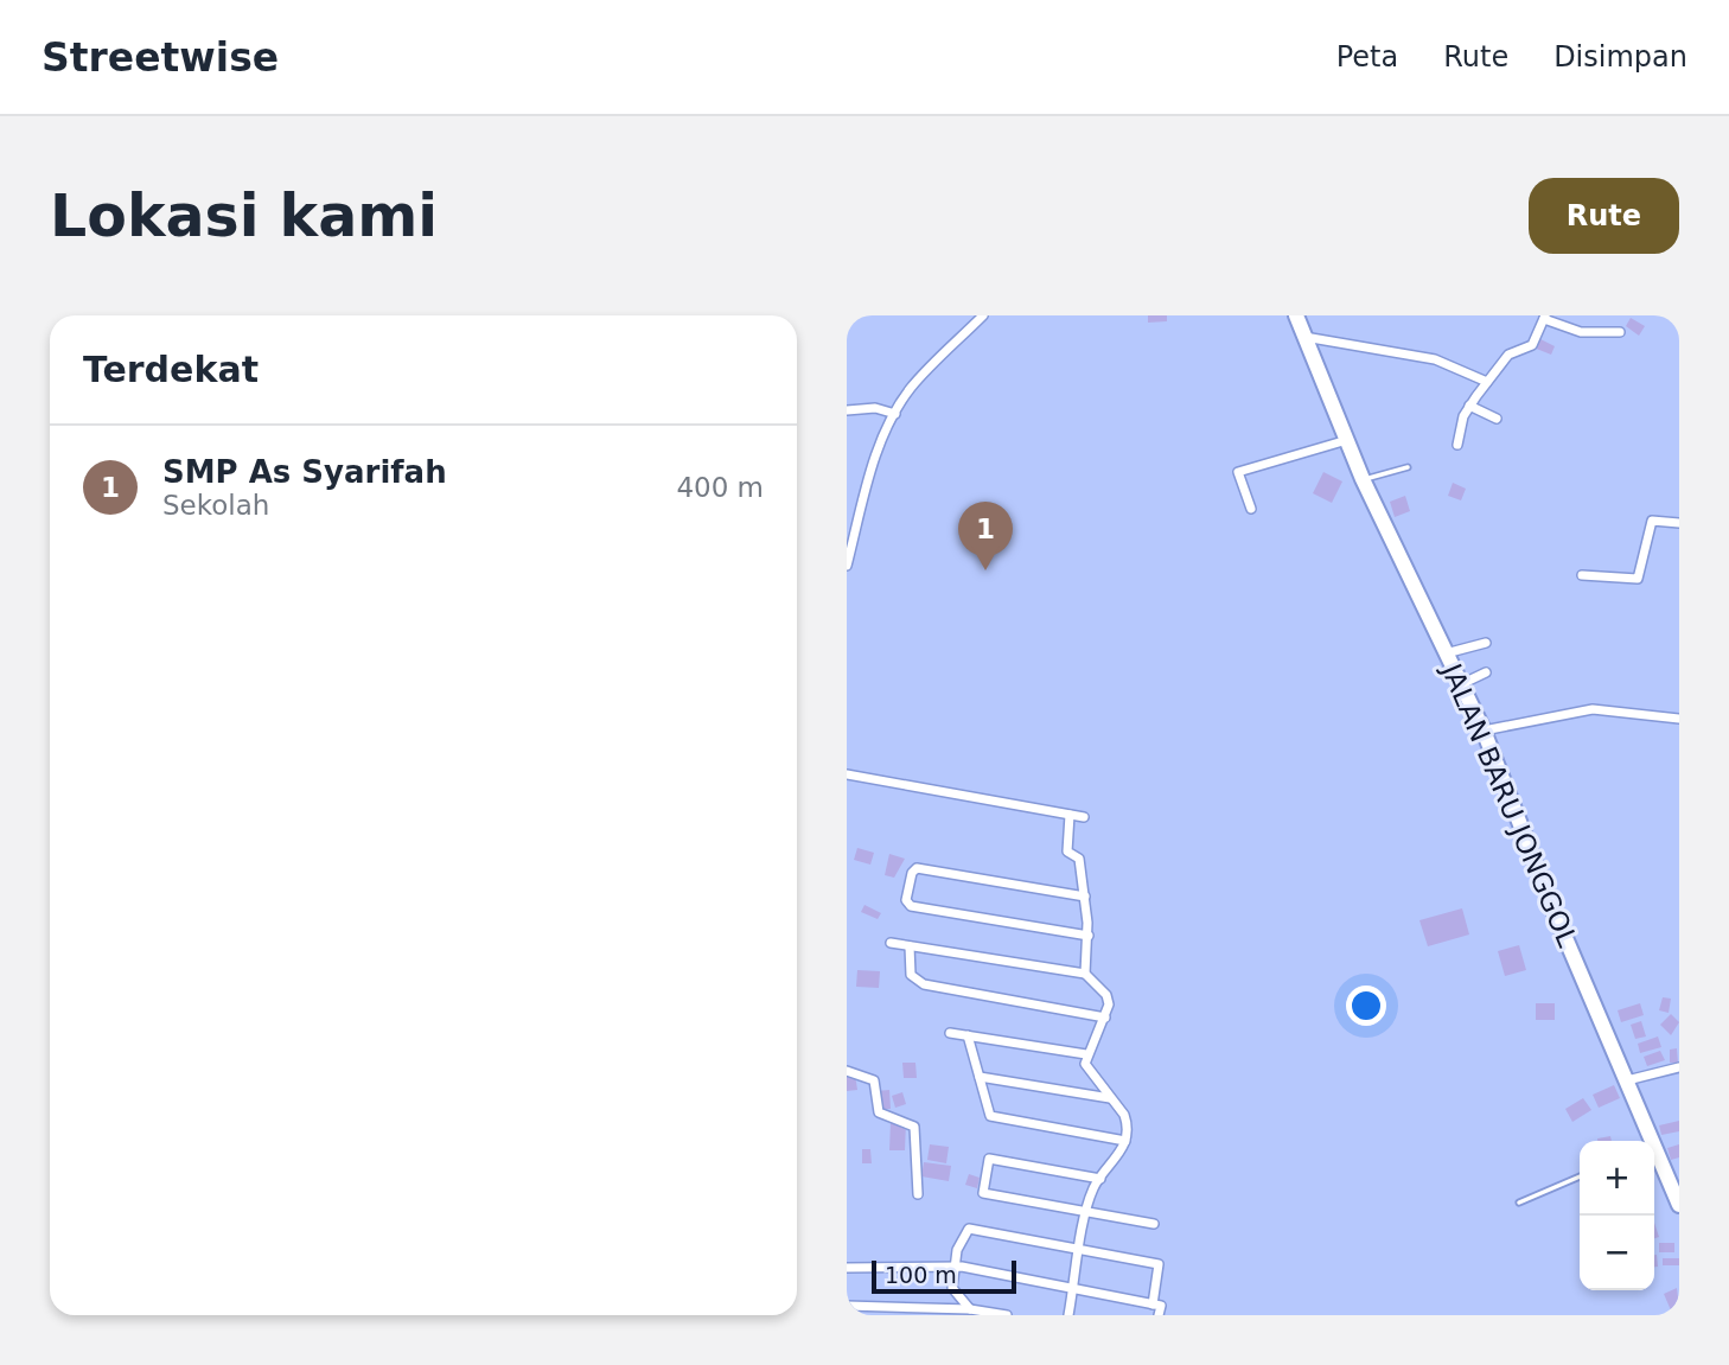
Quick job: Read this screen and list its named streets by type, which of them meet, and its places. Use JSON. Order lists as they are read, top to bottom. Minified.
{"streets":{"main road":["JALAN BARU JONGGOL"]},"scale_bar":"100 m","page":{"header":"Streetwise","nav":["Peta","Rute","Disimpan"],"buttons":"Rute","title":"Lokasi kami","heading":"Terdekat","list":[{"mark":"1","name":"SMP As Syarifah","note":"Sekolah","value":"400 m"}],"pins":"1","map_buttons":["+","−"],"scale":"100 m"}}
